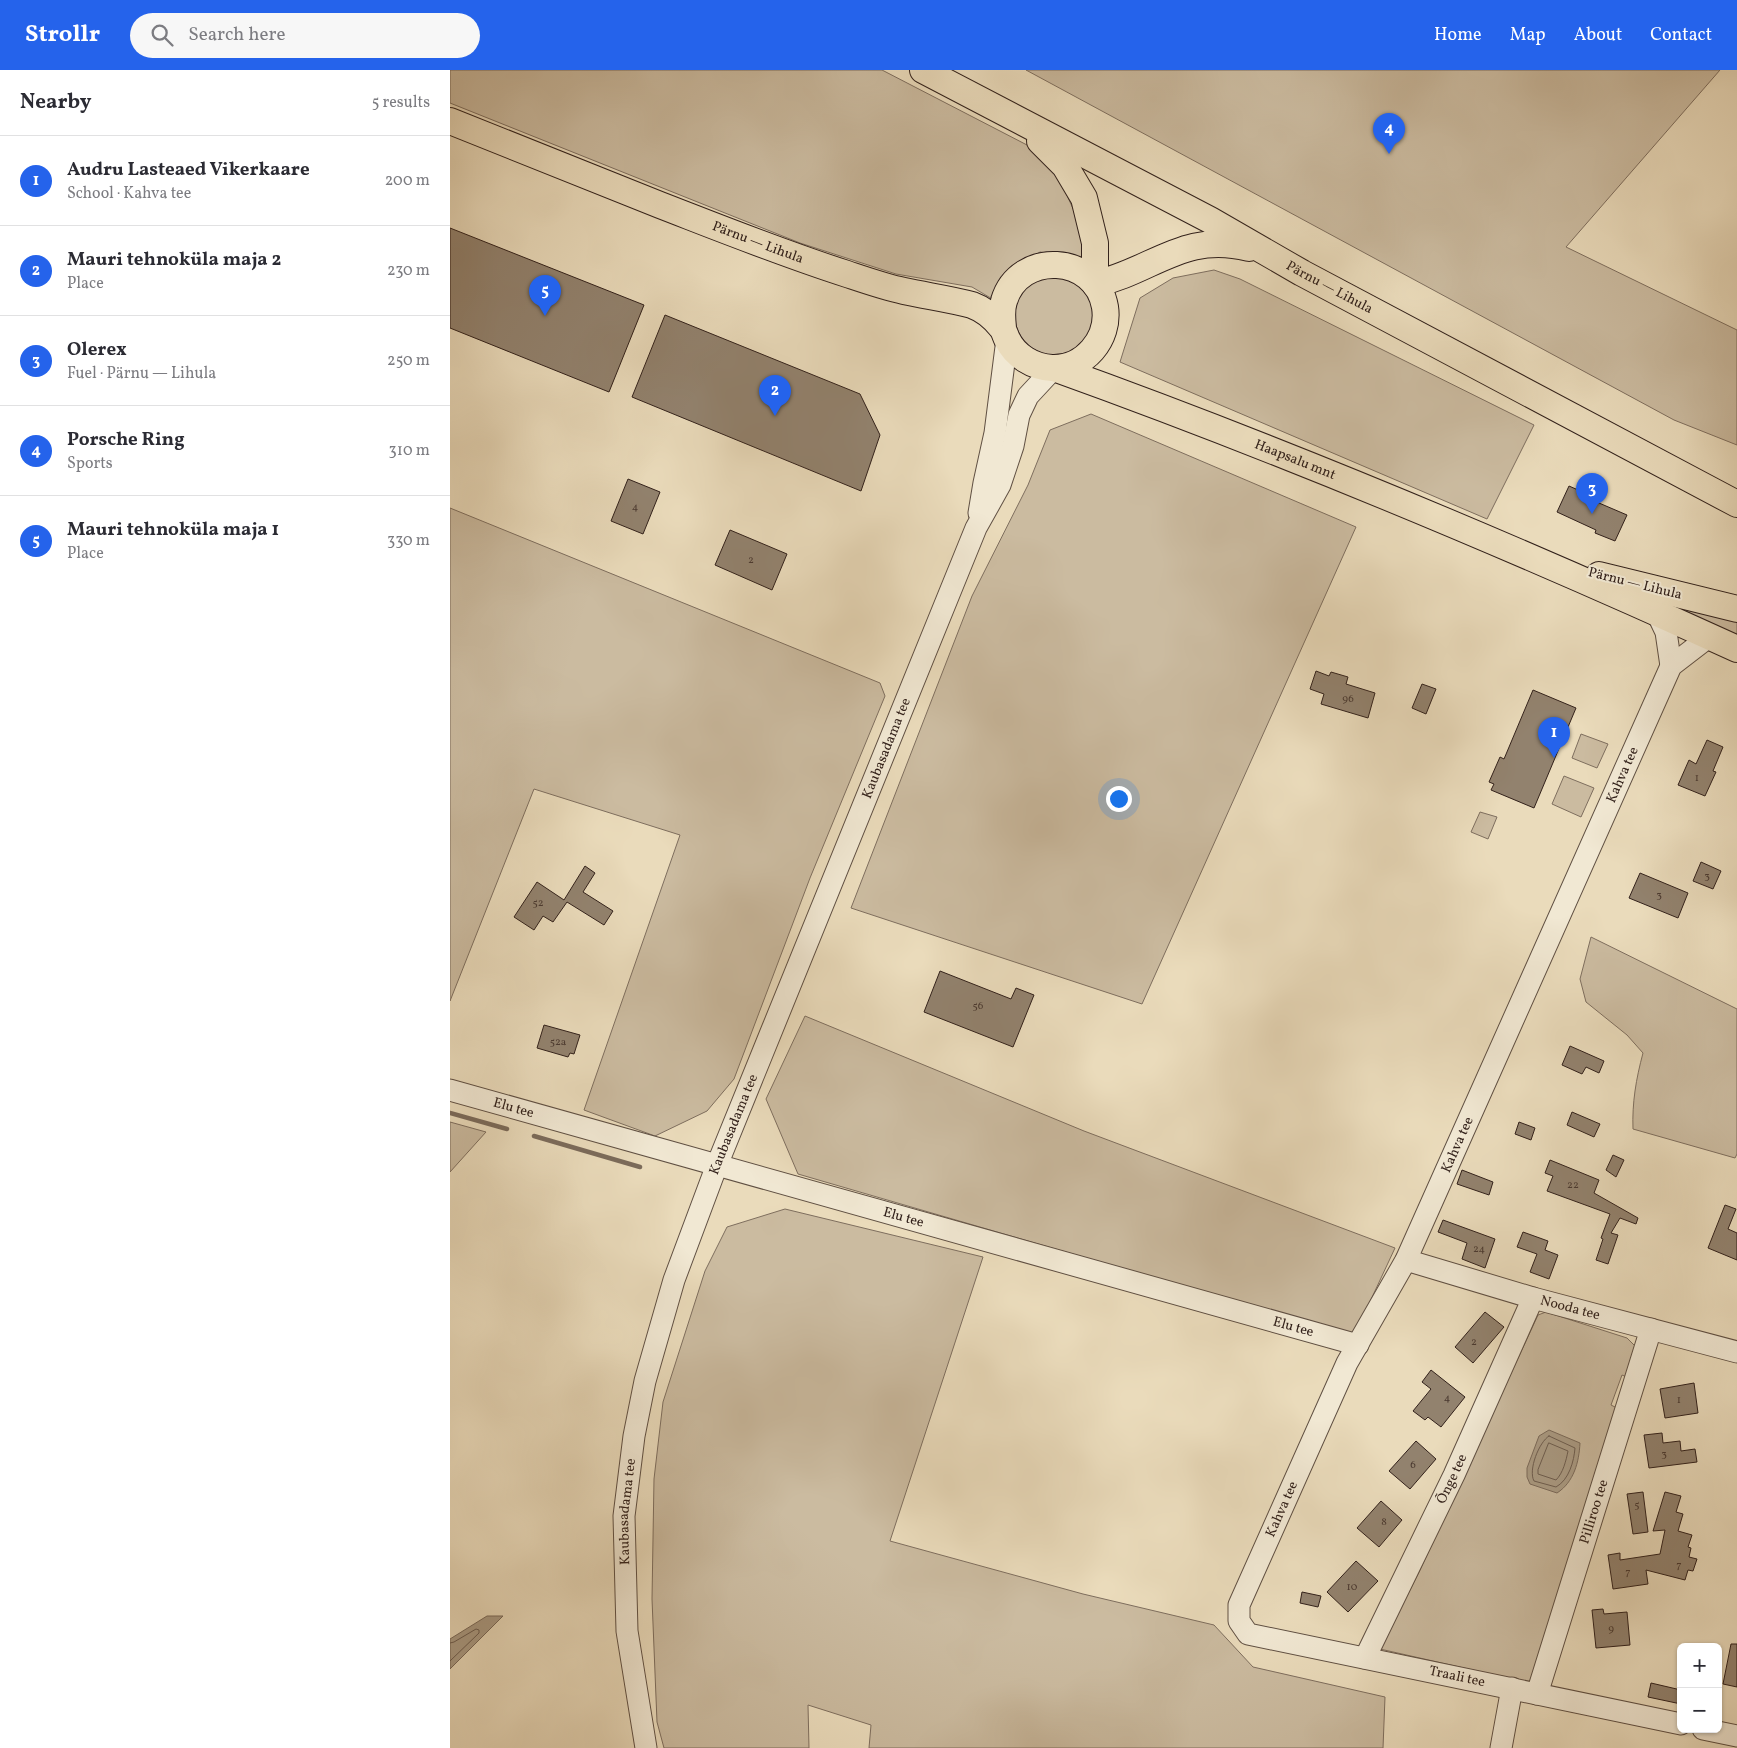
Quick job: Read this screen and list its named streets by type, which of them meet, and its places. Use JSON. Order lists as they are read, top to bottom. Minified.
{"streets":{"main road":["Pärnu — Lihula","Haapsalu mnt"],"street":["Kaubasadama tee","Kahva tee","Elu tee","Nooda tee","Õnge tee","Pilliroo tee","Traali tee"]},"crossings":[["Pärnu — Lihula","Haapsalu mnt"],["Pärnu — Lihula","Kaubasadama tee"],["Haapsalu mnt","Kaubasadama tee"],["Kaubasadama tee","Elu tee"],["Kahva tee","Elu tee"],["Kahva tee","Nooda tee"],["Kahva tee","Traali tee"],["Nooda tee","Õnge tee"],["Nooda tee","Pilliroo tee"],["Õnge tee","Traali tee"],["Pilliroo tee","Traali tee"]],"house_numbers":["4","2","96","1","3","3","52","56","52a","22","24","2","4","1","3","6","5","8","7","7","10","9"],"page":{"header":"Strollr","search":"Search here","nav":["Home","Map","About","Contact"],"heading":["Nearby","5 results"],"pins":["4","5","2","3","1"],"list":[{"mark":"1","name":"Audru Lasteaed Vikerkaare","note":"School · Kahva tee","value":"200 m"},{"mark":"2","name":"Mauri tehnoküla maja 2","note":"Place","value":"230 m"},{"mark":"3","name":"Olerex","note":"Fuel · Pärnu — Lihula","value":"250 m"},{"mark":"4","name":"Porsche Ring","note":"Sports","value":"310 m"},{"mark":"5","name":"Mauri tehnoküla maja 1","note":"Place","value":"330 m"}],"map_buttons":["+","−"]}}
